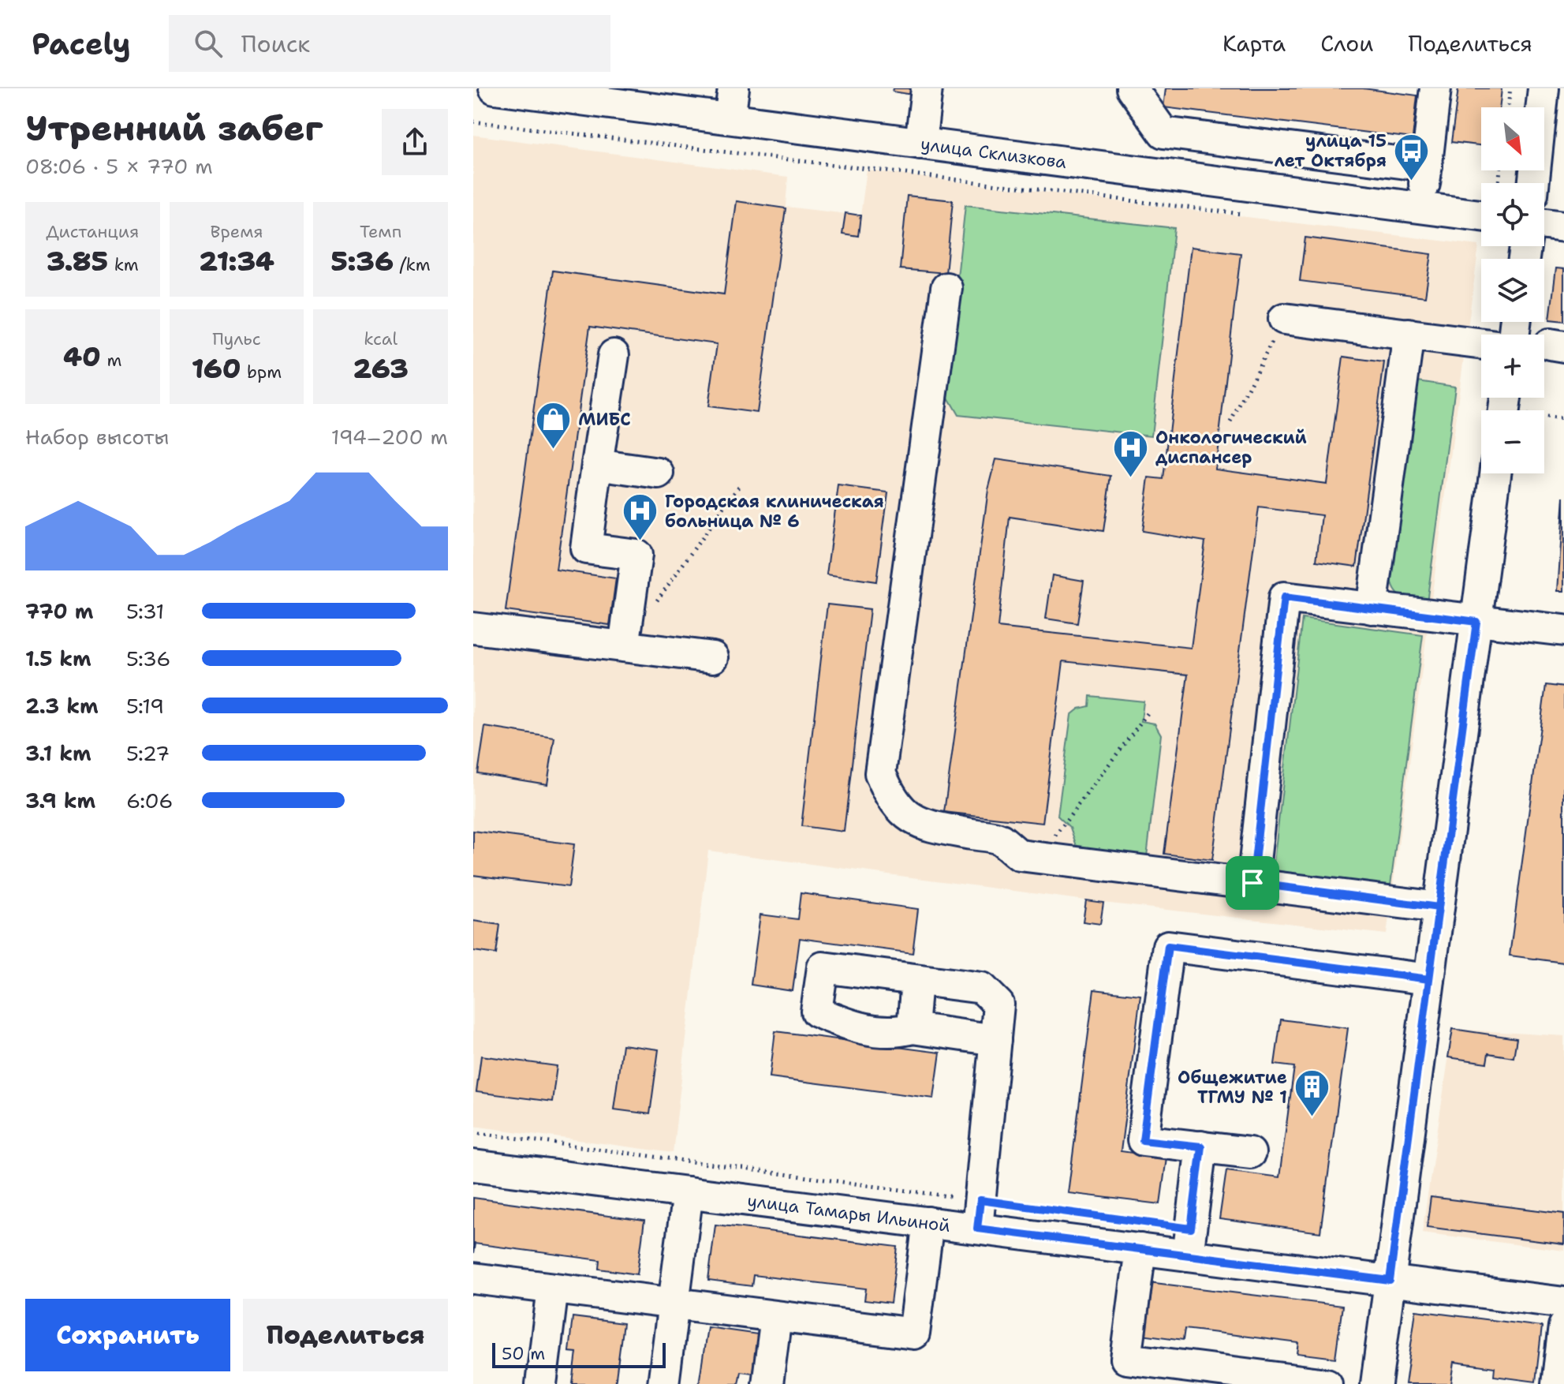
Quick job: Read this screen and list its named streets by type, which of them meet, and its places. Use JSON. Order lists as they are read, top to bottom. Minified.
{"streets":{"street":["улица Склизкова","улица Тамары Ильиной"]},"places":{"bus stop":["улица 15 лет Октября"],"shop":["МИБС"],"hospital":["Онкологический диспансер","Городская клиническая больница № 6"],"building":["Общежитие ТГМУ № 1"]},"scale_bar":"50 m","north":"bottom right","page":{"header":"Pacely","search":"Поиск","nav":["Карта","Слои","Поделиться"],"heading":["Утренний забег","08:06 · 5 × 770 m"],"map_buttons":["+","−"],"stats":[["Дистанция","3.85 km"],["Время","21:34"],["Темп","5:36 /km"],["40 m"],["Пульс","160 bpm"],["kcal","263"]],"chart":["Набор высоты","194–200 m"],"list":[{"name":"770 m","note":"5:31"},{"name":"1.5 km","note":"5:36"},{"name":"2.3 km","note":"5:19"},{"name":"3.1 km","note":"5:27"},{"name":"3.9 km","note":"6:06"}],"buttons":["Сохранить","Поделиться"],"scale":"50 m"}}
